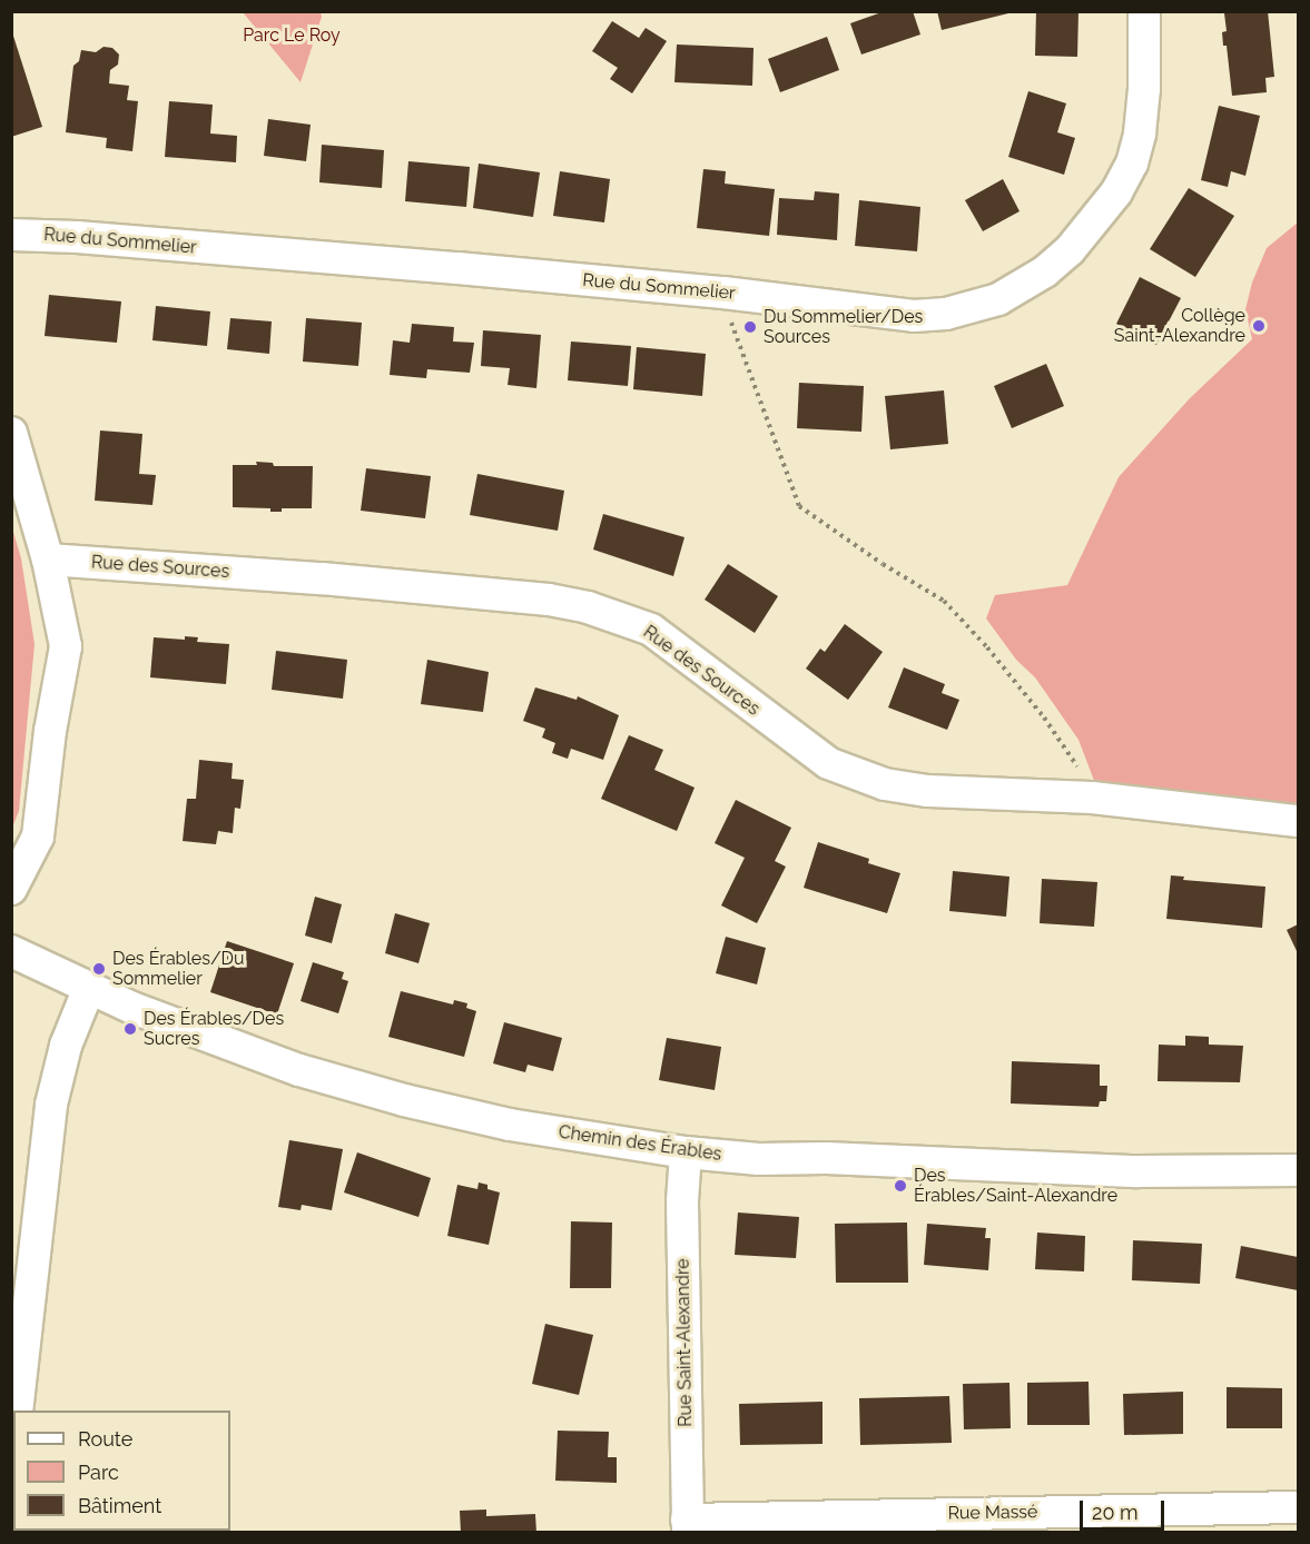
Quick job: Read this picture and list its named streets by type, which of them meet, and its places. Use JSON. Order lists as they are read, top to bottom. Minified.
{"streets":{"street":["Rue du Sommelier","Rue des Sources","Chemin des Érables","Rue Saint-Alexandre","Rue Massé"]},"crossings":[["Chemin des Érables","Rue Saint-Alexandre"],["Rue Saint-Alexandre","Rue Massé"]],"parks":["Parc Le Roy"],"places":["Collège Saint-Alexandre","Du Sommelier/Des Sources","Des Érables/Du Sommelier","Des Érables/Des Sucres","Des Érables/Saint-Alexandre"],"legend":["Route","Parc","Bâtiment"],"scale_bar":"20 m"}
